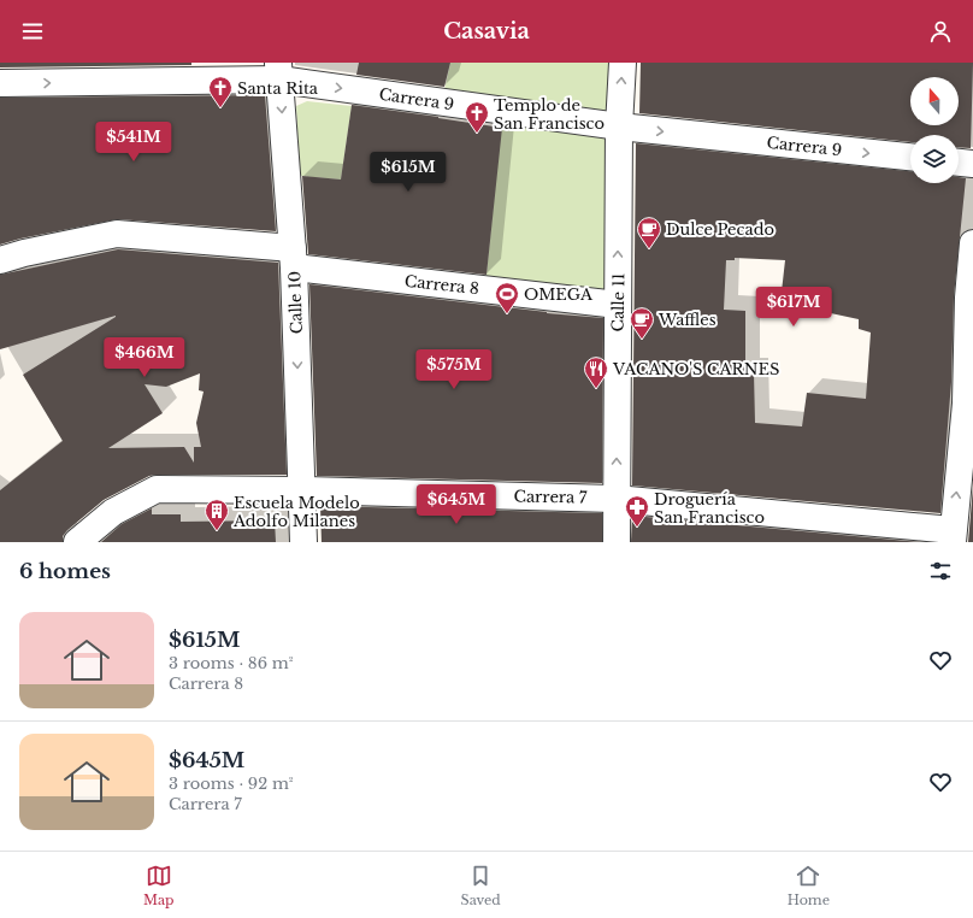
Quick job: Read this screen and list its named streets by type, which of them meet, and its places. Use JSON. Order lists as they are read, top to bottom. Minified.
{"streets":{"street":["Carrera 9","Carrera 8","Calle 10","Calle 11","Carrera 7"]},"crossings":[["Carrera 9","Calle 10"],["Carrera 9","Calle 11"],["Carrera 8","Calle 10"],["Carrera 8","Calle 11"],["Calle 10","Carrera 7"],["Calle 11","Carrera 7"]],"one_way":["Carrera 9","Calle 10","Calle 11"],"places":{"church":["Santa Rita","Templo de San Francisco"],"cafe":["Dulce Pecado","Waffles"],"sports":["OMEGA"],"restaurant":["VACANO'S CARNES"],"pharmacy":["Droguería San Francisco"],"building":["Escuela Modelo Adolfo Milanes"]},"north":"top","page":{"header":"Casavia","price":["$541M","$615M","$617M","$466M","$575M","$645M"],"heading":"6 homes","list":[{"name":"$615M","note":"3 rooms · 86 m² · Carrera 8"},{"name":"$645M","note":"3 rooms · 92 m² · Carrera 7"}],"tabs":["Map","Saved","Home"]}}
